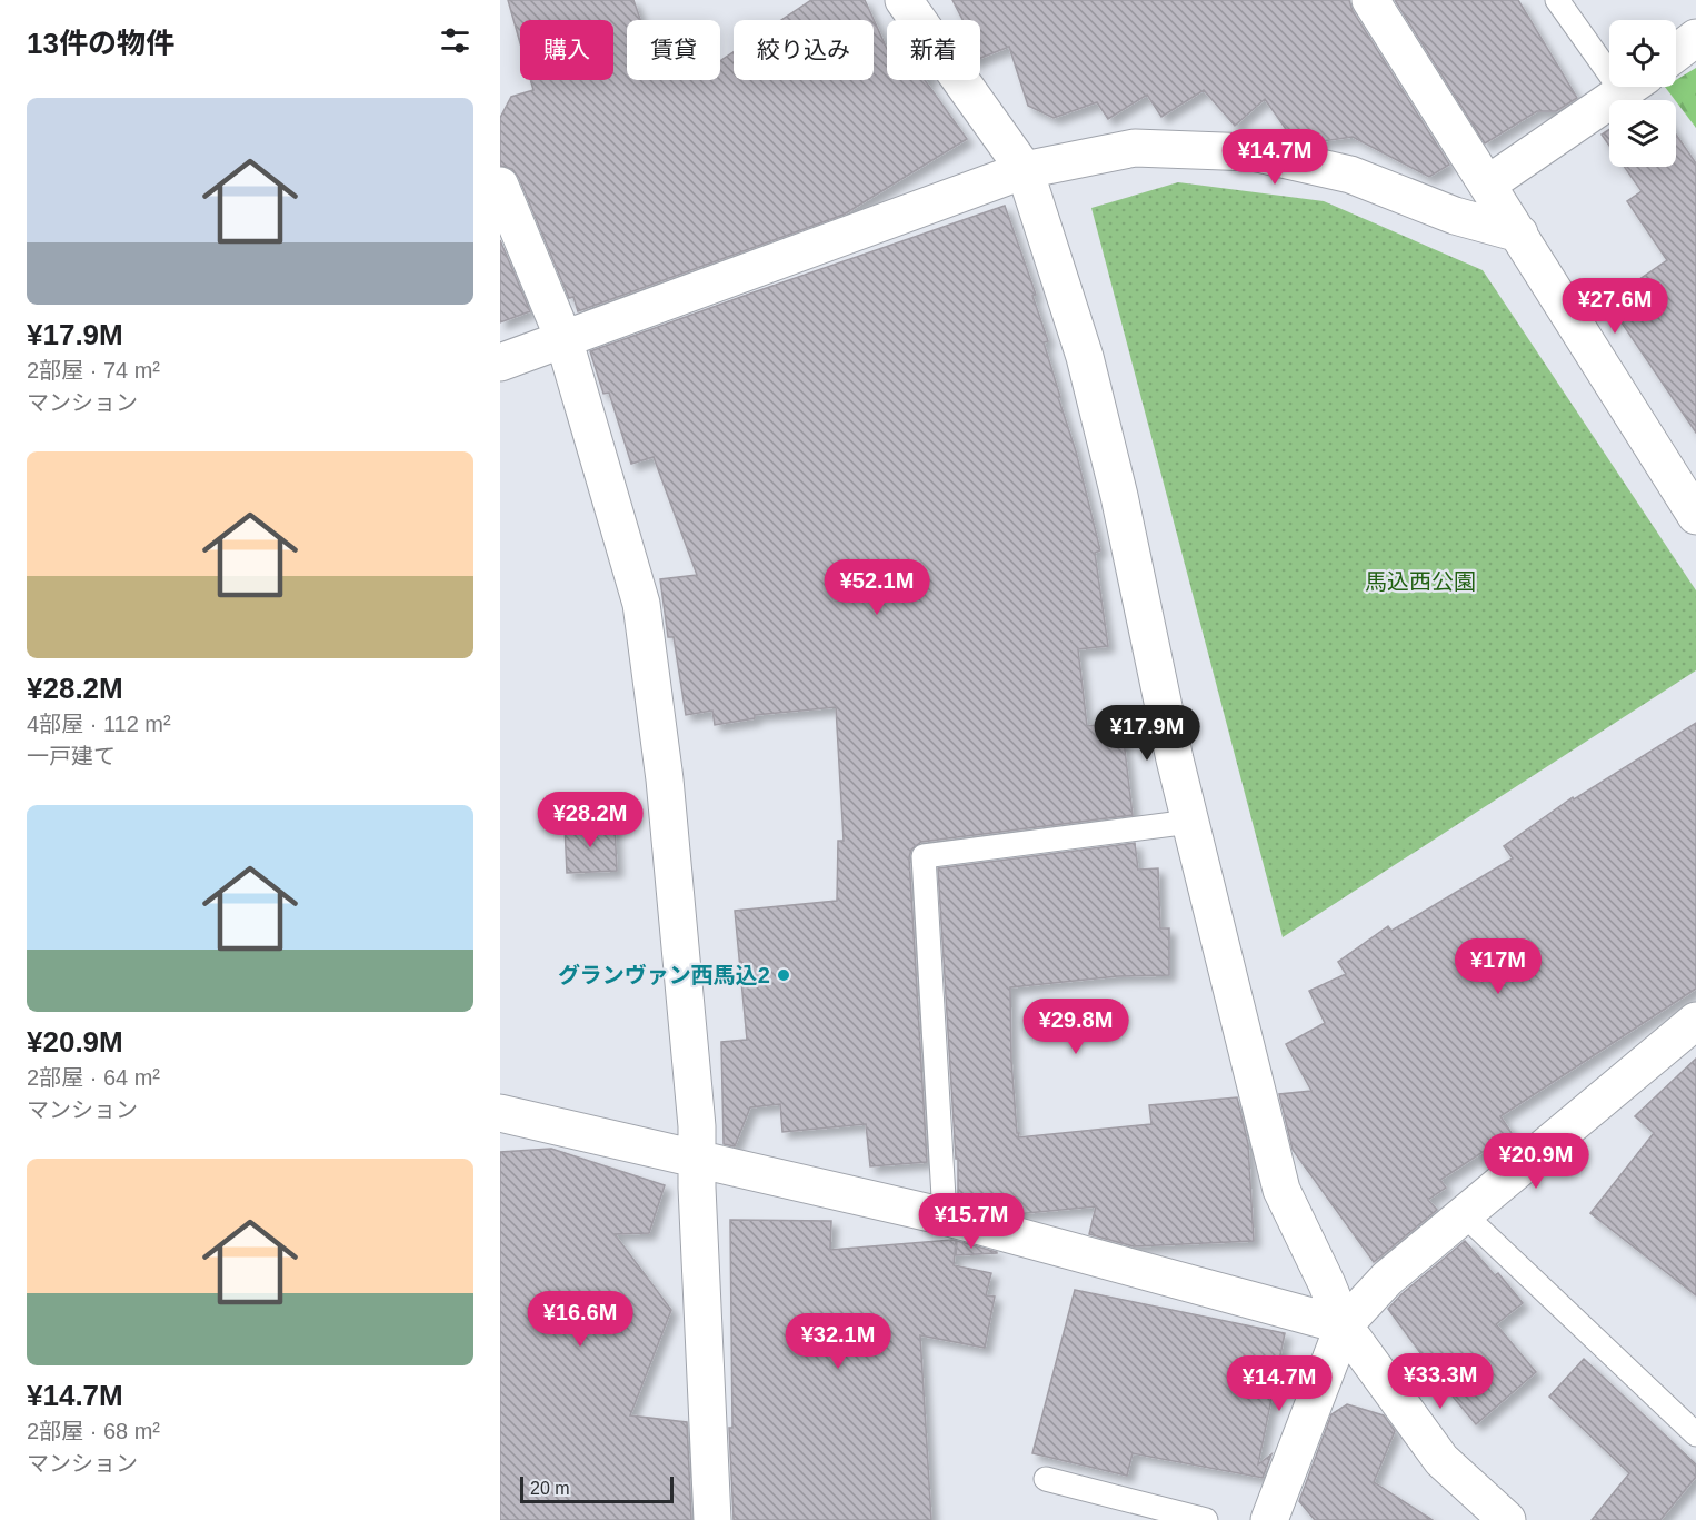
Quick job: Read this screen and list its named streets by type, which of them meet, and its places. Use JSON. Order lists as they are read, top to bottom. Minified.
{"parks":["馬込西公園"],"places":["グランヴァン西馬込2"],"scale_bar":"20 m","page":{"heading":"13件の物件","chip":["購入","賃貸","絞り込み","新着"],"list":[{"name":"¥17.9M","note":"2部屋 · 74 m² · マンション"},{"name":"¥28.2M","note":"4部屋 · 112 m² · 一戸建て"},{"name":"¥20.9M","note":"2部屋 · 64 m² · マンション"},{"name":"¥14.7M","note":"2部屋 · 68 m² · マンション"}],"price":["¥14.7M","¥27.6M","¥52.1M","¥17.9M","¥28.2M","¥17M","¥29.8M","¥20.9M","¥15.7M","¥16.6M","¥32.1M","¥33.3M","¥14.7M"],"scale":"20 m"}}
